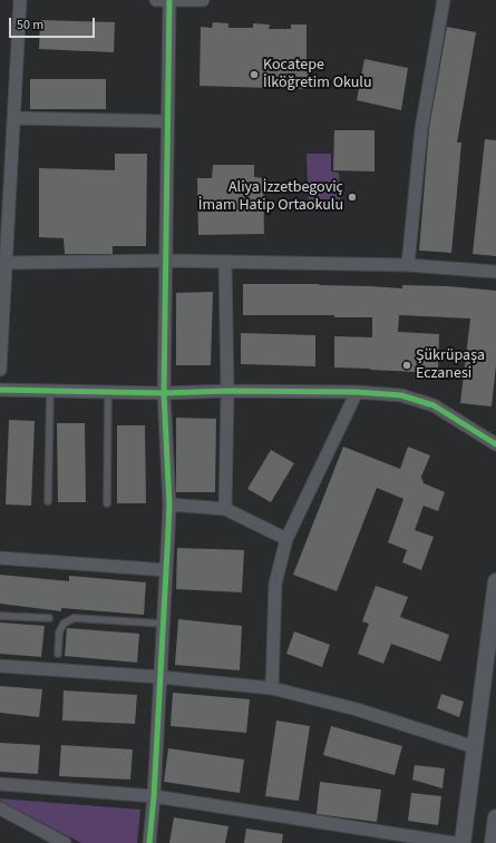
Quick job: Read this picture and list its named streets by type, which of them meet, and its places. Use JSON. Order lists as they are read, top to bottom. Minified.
{"places":["Kocatepe İlköğretim Okulu","Aliya İzzetbegoviç İmam Hatip Ortaokulu","Şükrüpaşa Eczanesi"],"scale_bar":"50 m"}
